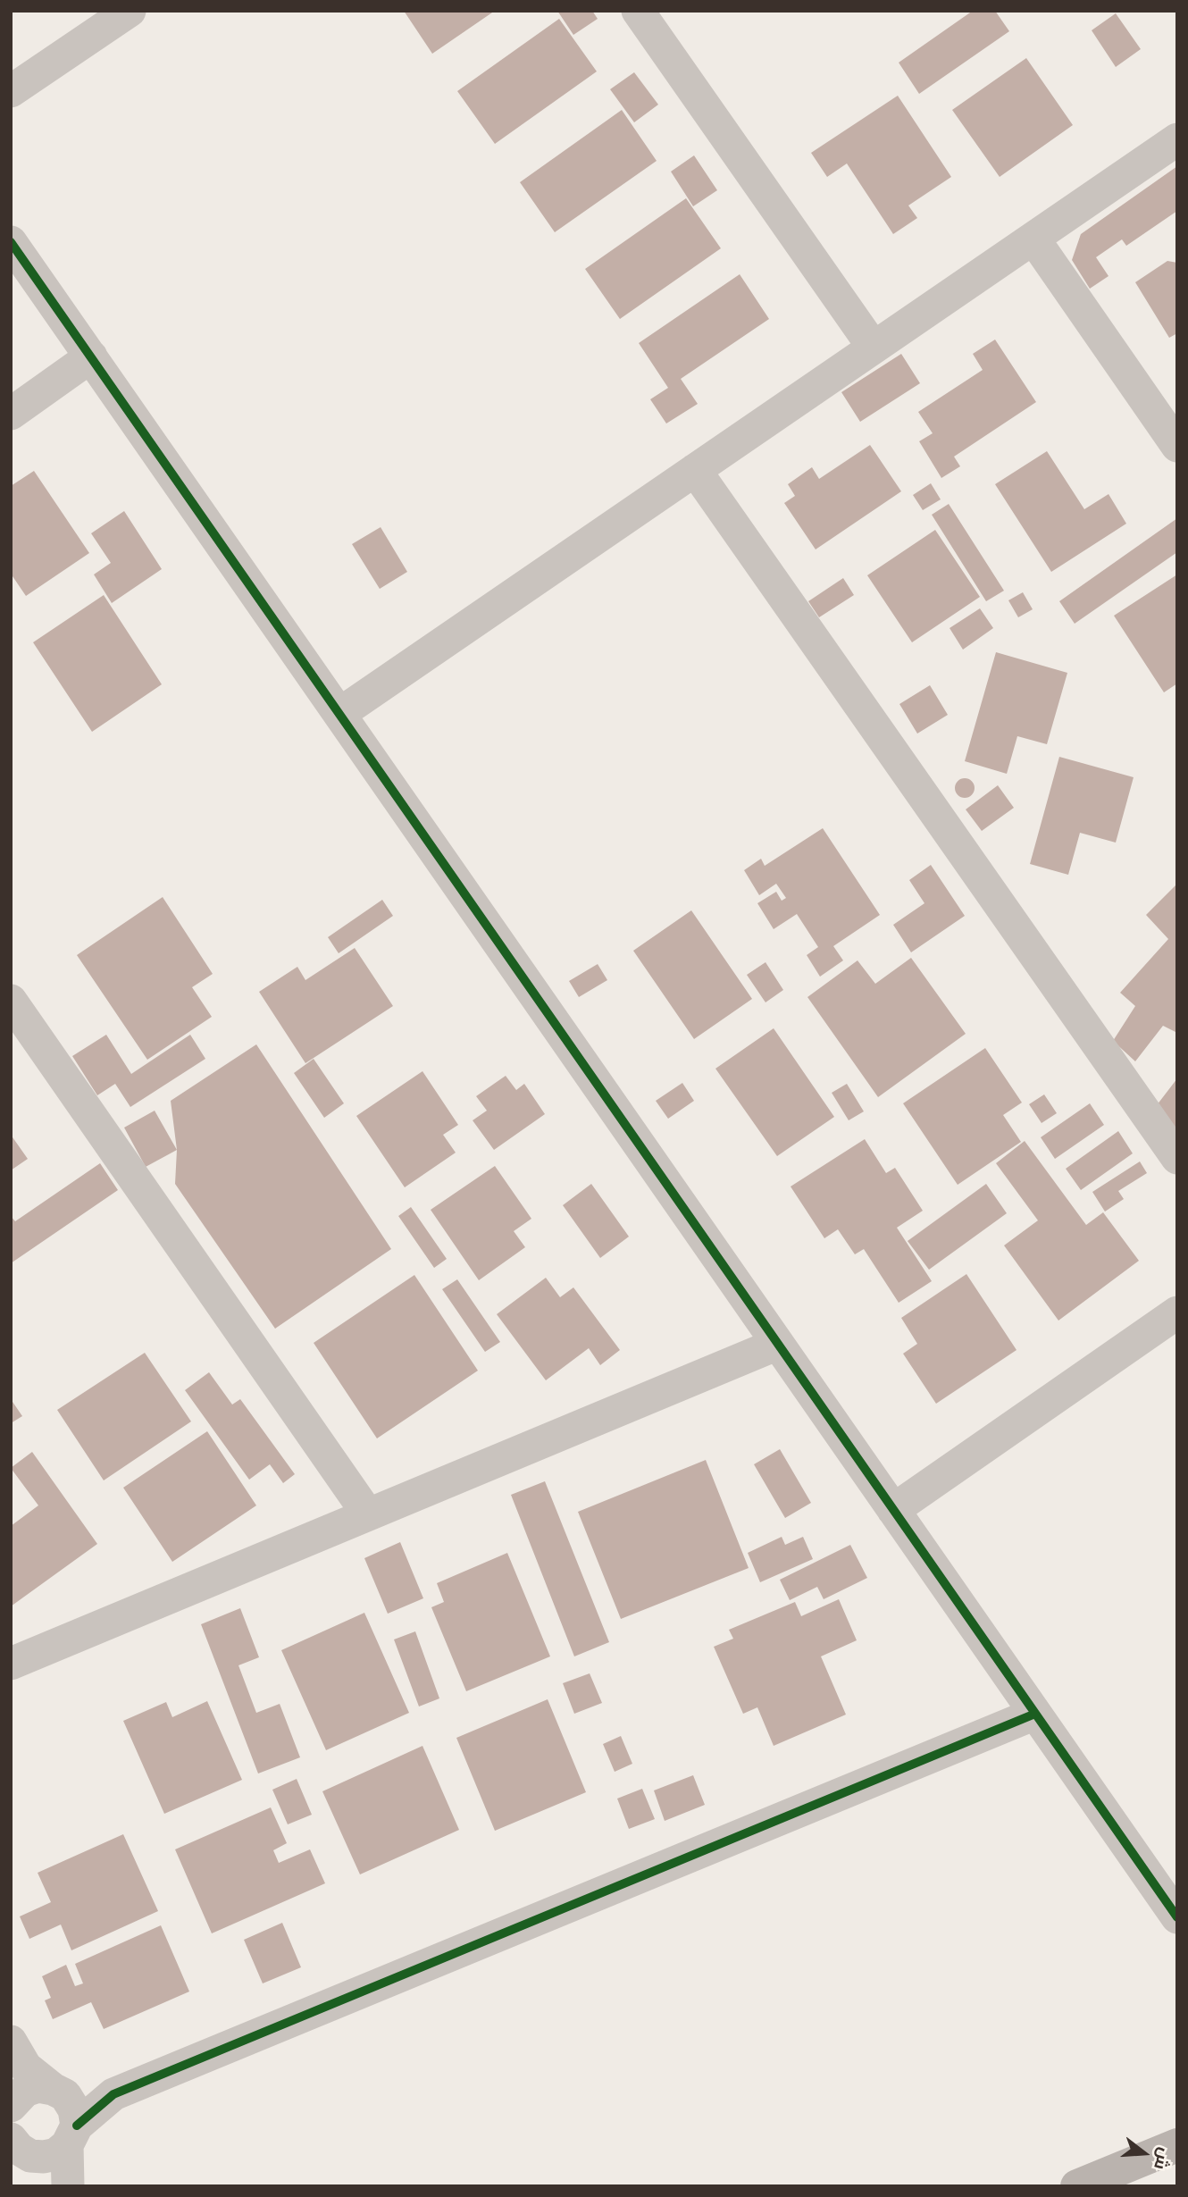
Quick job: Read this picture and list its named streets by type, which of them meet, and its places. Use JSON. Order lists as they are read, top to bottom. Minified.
{"north":"right"}
